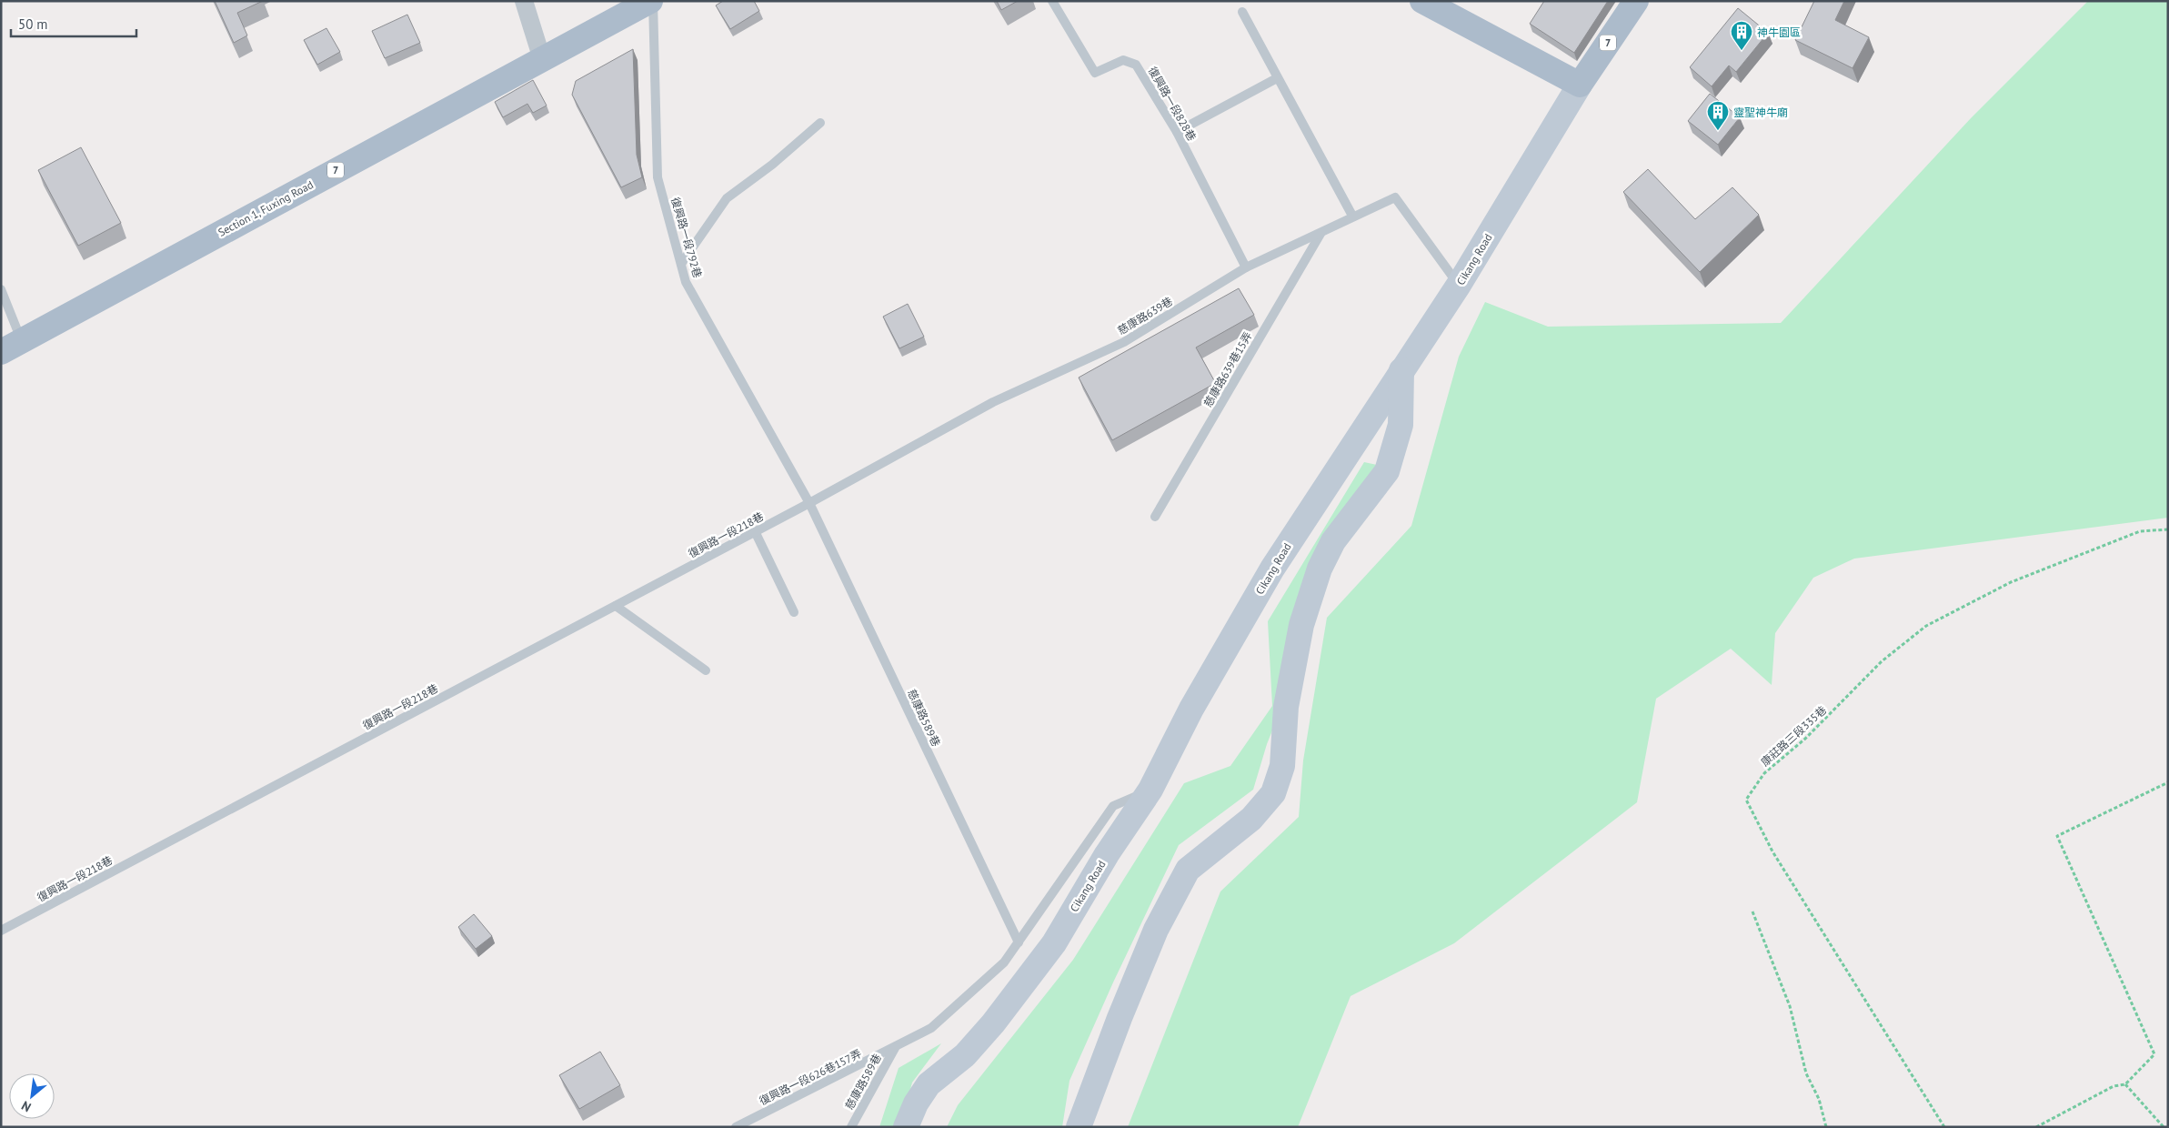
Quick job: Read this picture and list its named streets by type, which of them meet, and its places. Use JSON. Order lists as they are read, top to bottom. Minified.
{"streets":{"main road":["7","Section 1, Fuxing Road","Cikang Road"],"lane":["復興路一段828巷","復興路一段792巷","慈康路639巷","慈康路639巷15弄","復興路一段218巷","慈康路589巷","復興路一段626巷157弄"],"path":["康莊路三段335巷"]},"crossings":[["復興路一段828巷","慈康路639巷"],["Section 1, Fuxing Road","復興路一段792巷"],["復興路一段792巷","慈康路639巷"],["復興路一段792巷","復興路一段218巷"],["復興路一段792巷","慈康路589巷"],["Cikang Road","慈康路639巷"],["Cikang Road","慈康路589巷"],["慈康路639巷","慈康路639巷15弄"],["慈康路639巷","復興路一段218巷"],["慈康路639巷","慈康路589巷"],["復興路一段218巷","慈康路589巷"],["慈康路589巷","復興路一段626巷157弄"]],"places":{"building":["神牛園區","靈聖神牛廟"]},"scale_bar":"50 m","north":"bottom left"}
